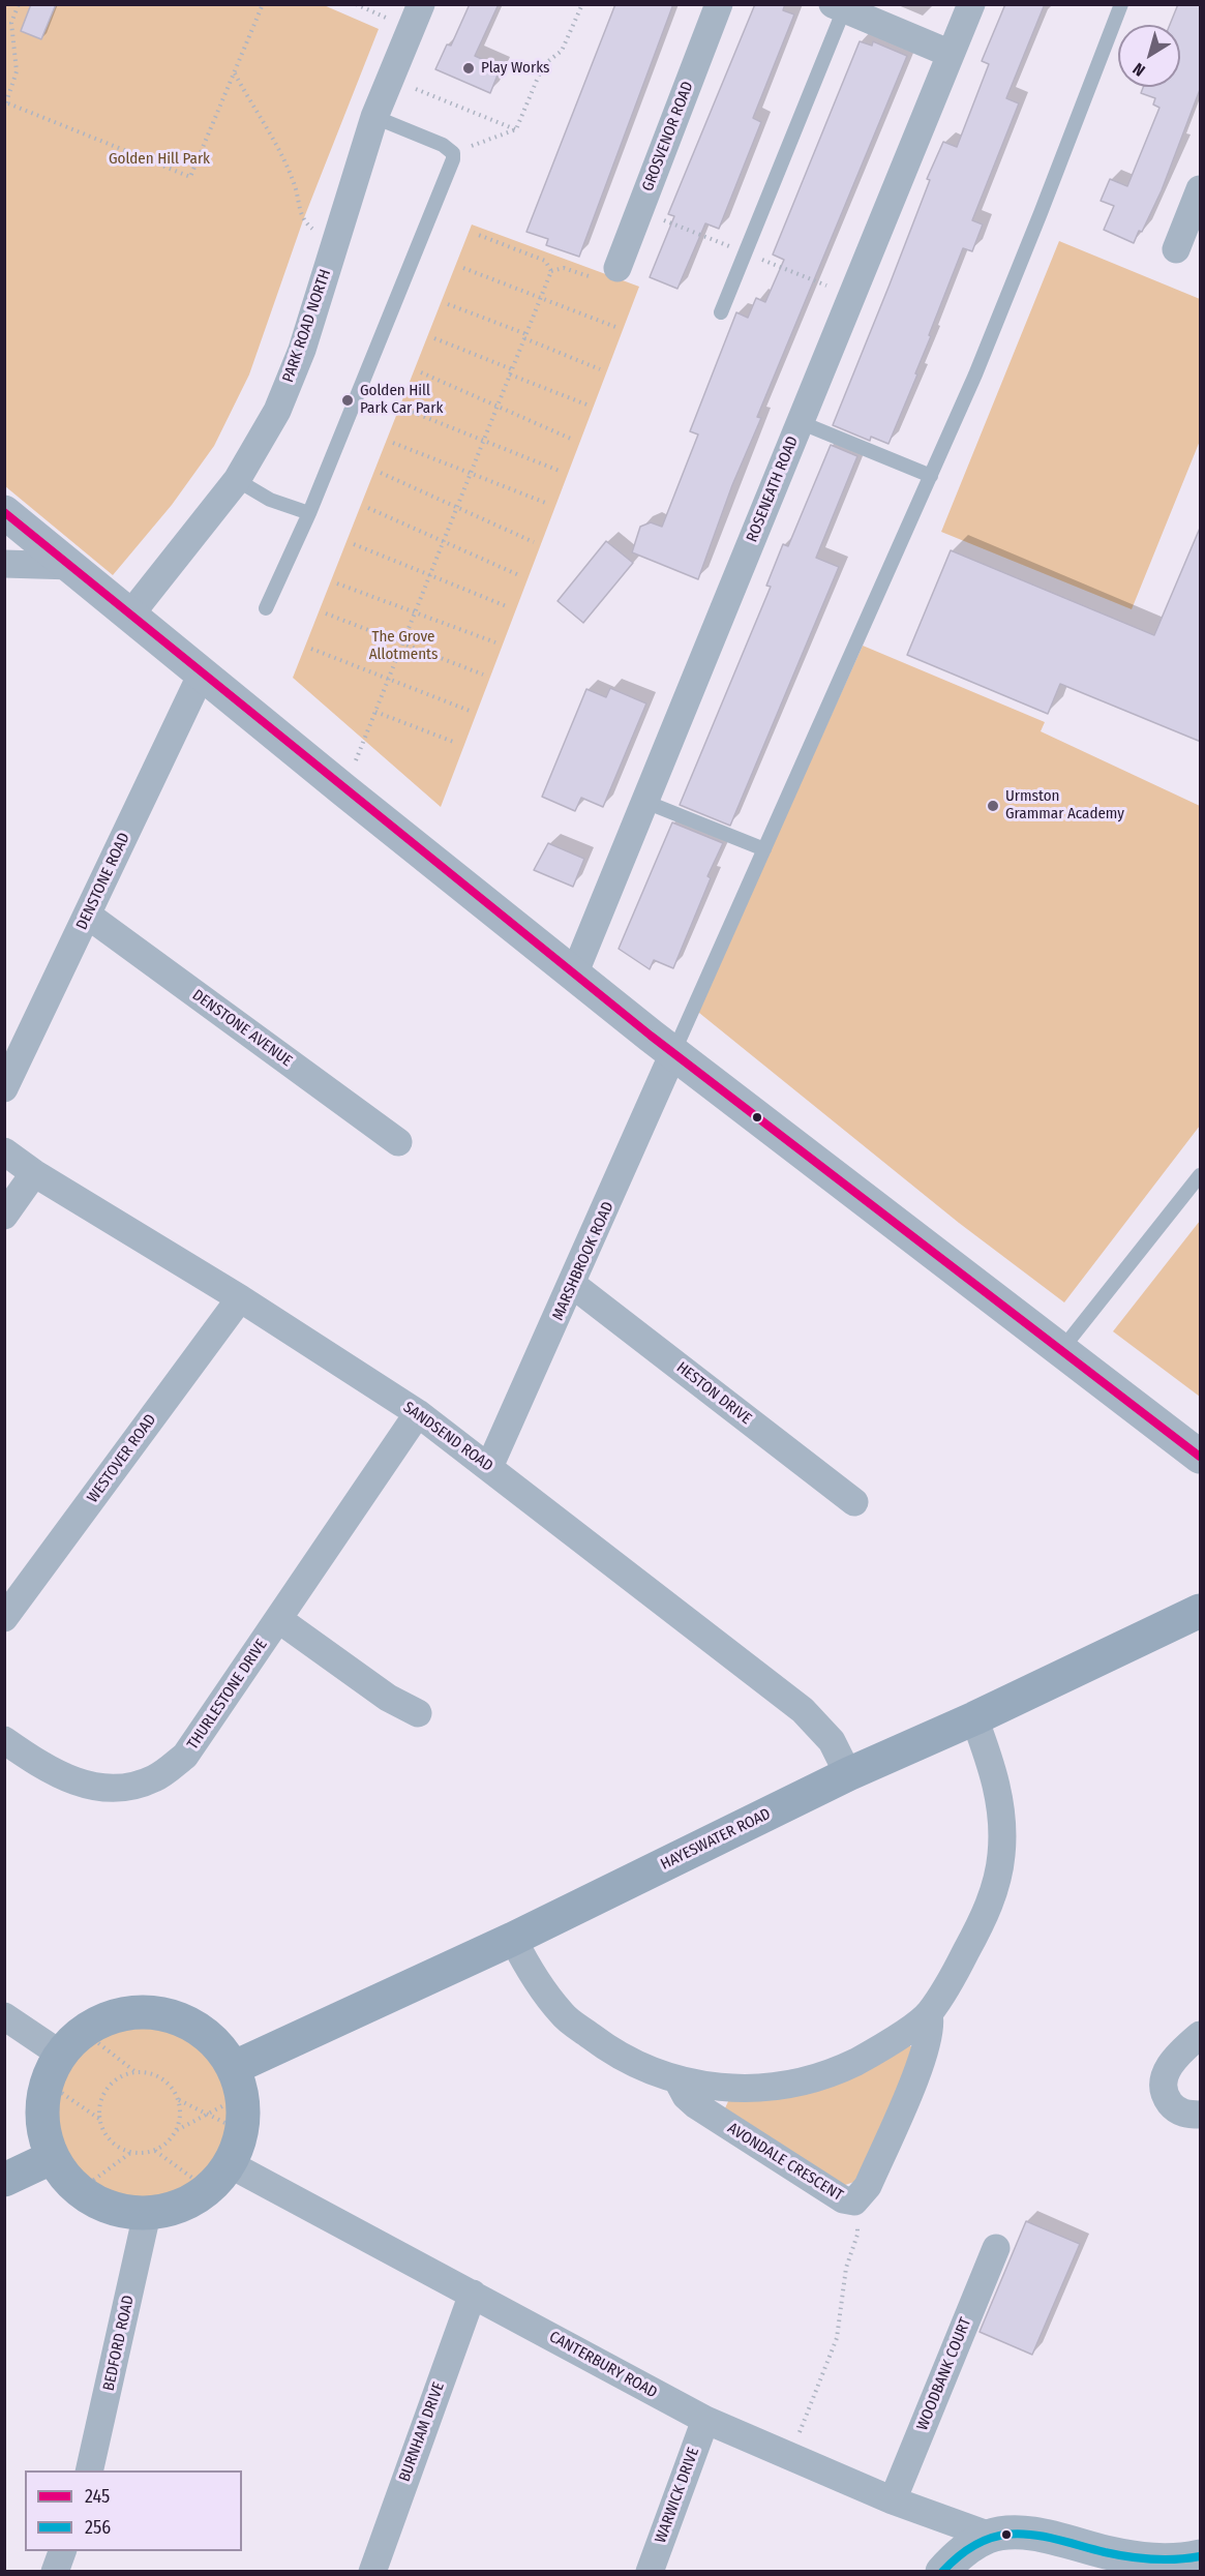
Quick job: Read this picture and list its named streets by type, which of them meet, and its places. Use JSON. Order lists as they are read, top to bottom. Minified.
{"streets":{"main road":["HAYESWATER ROAD"],"street":["GROSVENOR ROAD","PARK ROAD NORTH","ROSENEATH ROAD","DENSTONE ROAD","DENSTONE AVENUE","MARSHBROOK ROAD","HESTON DRIVE","SANDSEND ROAD","WESTOVER ROAD","THURLESTONE DRIVE","AVONDALE CRESCENT","BEDFORD ROAD","CANTERBURY ROAD","WOODBANK COURT","BURNHAM DRIVE","WARWICK DRIVE"]},"crossings":[["DENSTONE ROAD","DENSTONE AVENUE"],["MARSHBROOK ROAD","HESTON DRIVE"],["MARSHBROOK ROAD","SANDSEND ROAD"],["SANDSEND ROAD","WESTOVER ROAD"],["SANDSEND ROAD","THURLESTONE DRIVE"],["SANDSEND ROAD","HAYESWATER ROAD"],["HAYESWATER ROAD","AVONDALE CRESCENT"],["CANTERBURY ROAD","WOODBANK COURT"],["CANTERBURY ROAD","BURNHAM DRIVE"],["CANTERBURY ROAD","WARWICK DRIVE"]],"parks":["Golden Hill Park","The Grove Allotments"],"places":["Play Works","Golden Hill Park Car Park","Urmston Grammar Academy"],"lines":["transit line 245","transit line 256"],"legend":["245","256"],"north":"bottom left"}
